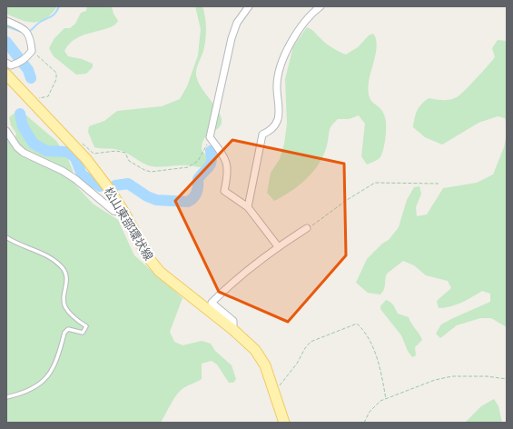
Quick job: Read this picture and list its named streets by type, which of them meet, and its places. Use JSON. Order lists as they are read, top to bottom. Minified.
{"streets":{"main road":["松山東部環状線"]}}
